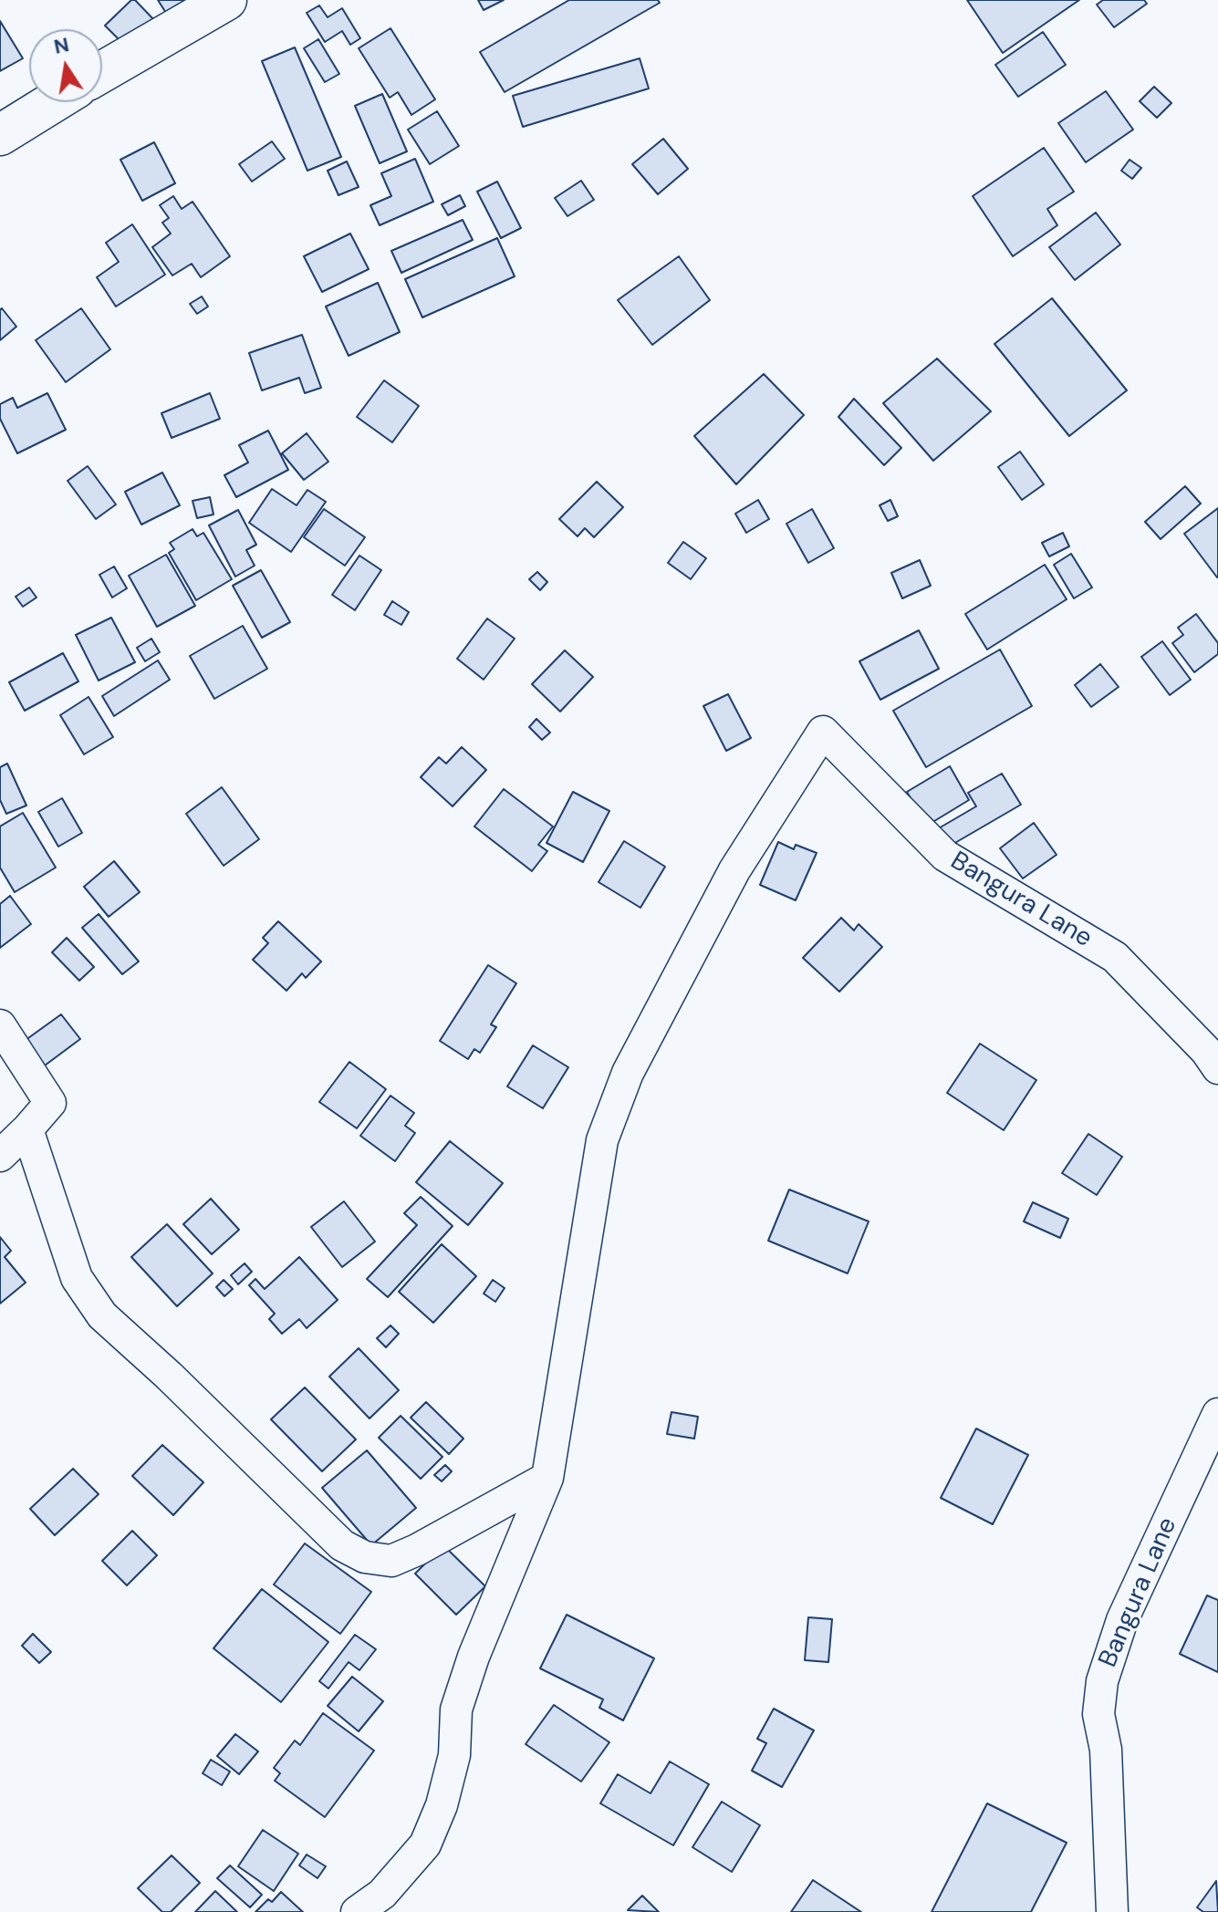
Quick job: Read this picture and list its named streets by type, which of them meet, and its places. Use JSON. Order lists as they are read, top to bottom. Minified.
{"streets":{"street":["Bangura Lane"]},"north":"top"}
